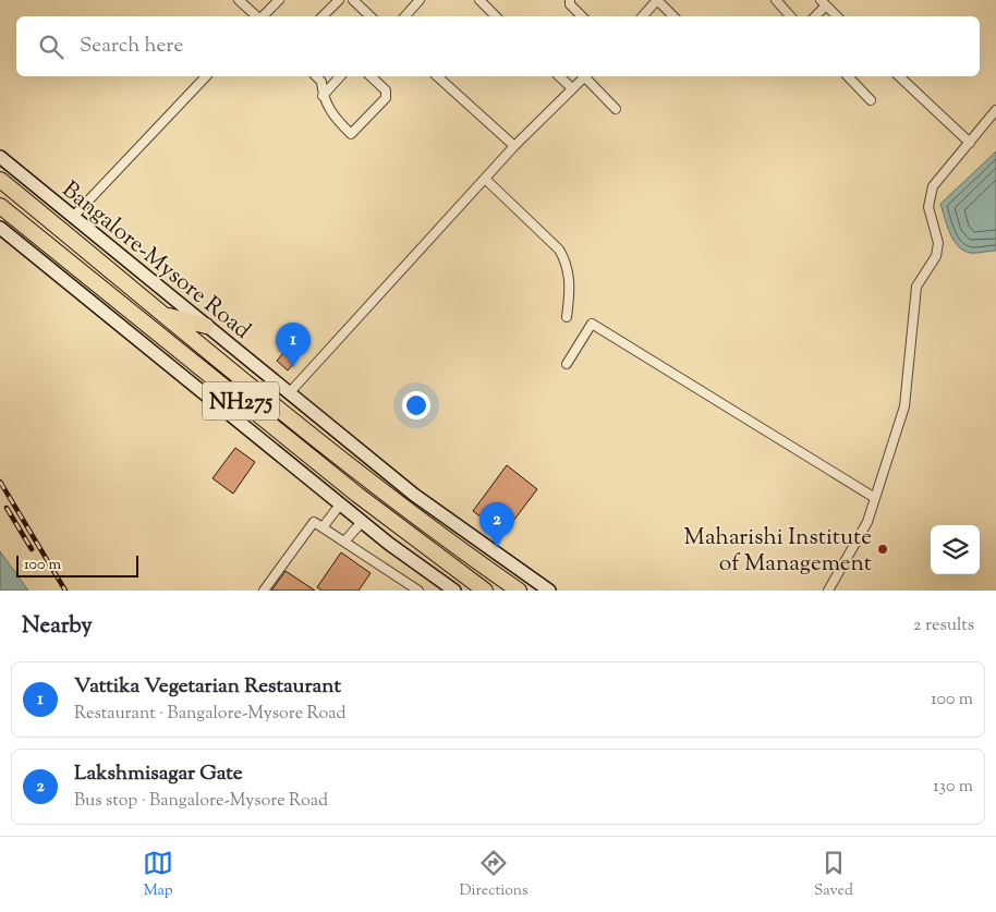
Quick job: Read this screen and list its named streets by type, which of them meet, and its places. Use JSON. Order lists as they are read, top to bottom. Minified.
{"streets":{"highway":["NH275"],"street":["Bangalore-Mysore Road"]},"places":["Maharishi Institute of Management"],"scale_bar":"100 m","page":{"search":"Search here","pins":["1","2"],"scale":"100 m","heading":["Nearby","2 results"],"list":[{"mark":"1","name":"Vattika Vegetarian Restaurant","note":"Restaurant · Bangalore-Mysore Road","value":"100 m"},{"mark":"2","name":"Lakshmisagar Gate","note":"Bus stop · Bangalore-Mysore Road","value":"130 m"}],"nav":["Map","Directions","Saved"]}}
